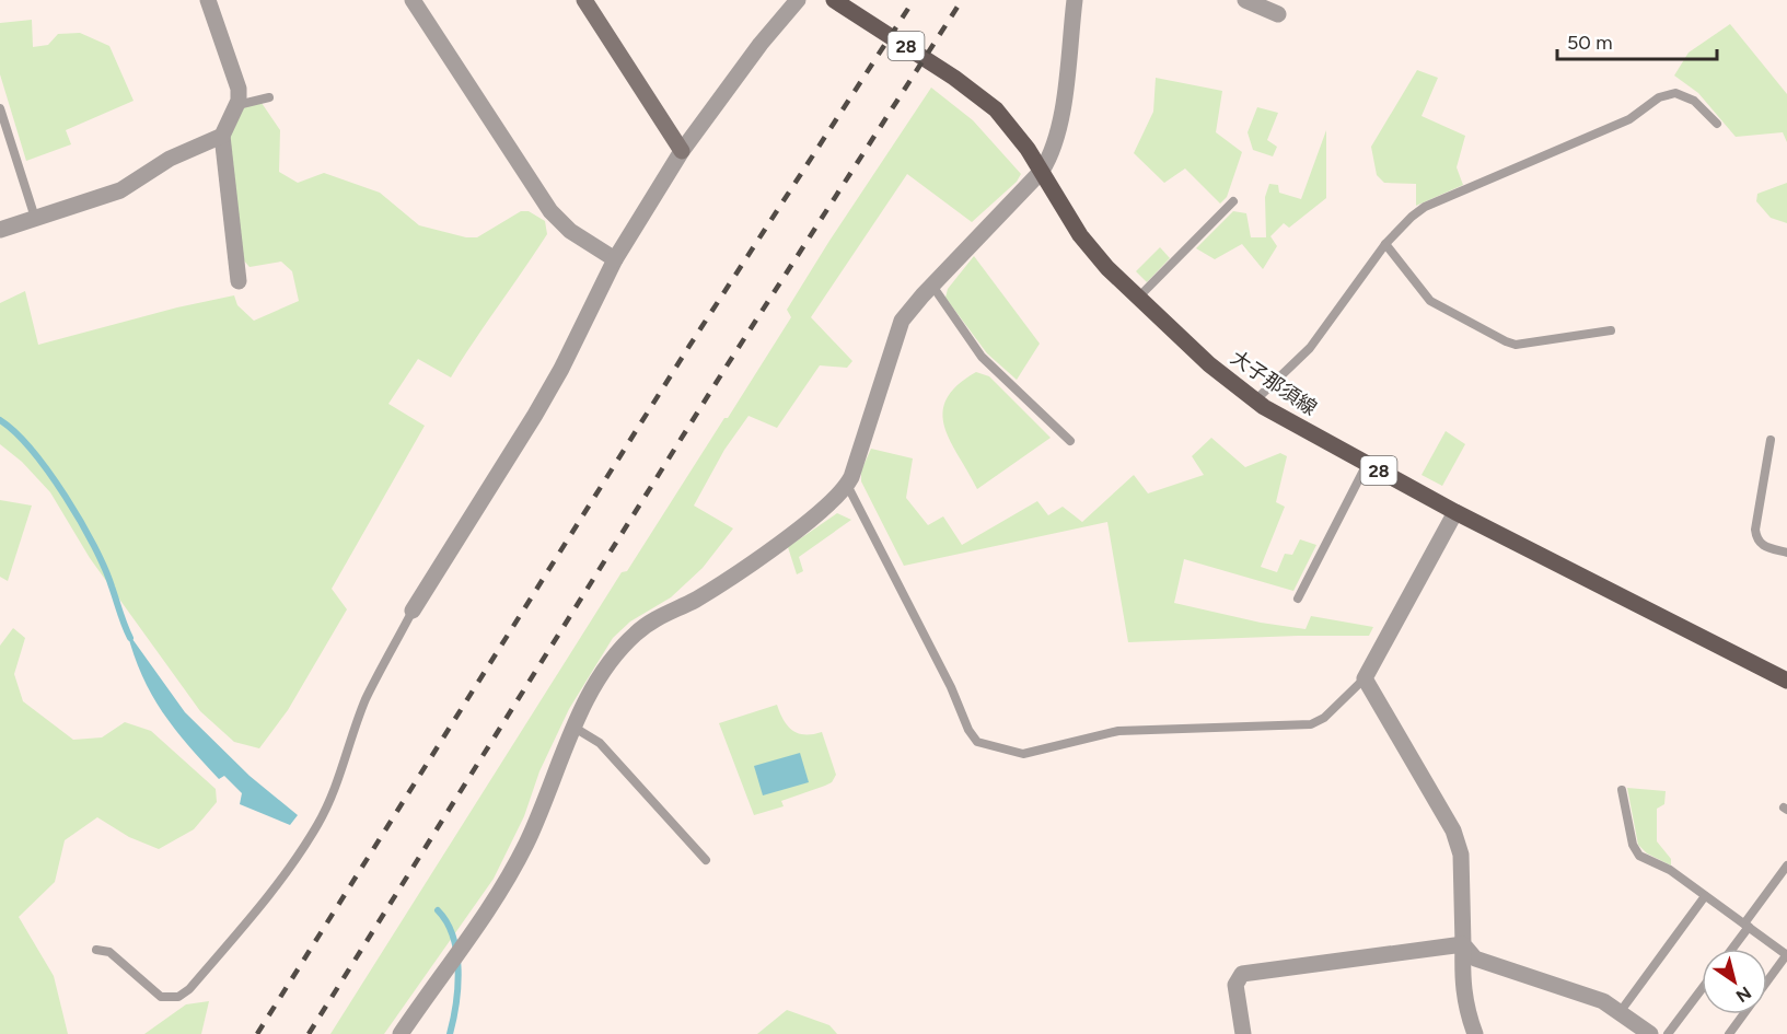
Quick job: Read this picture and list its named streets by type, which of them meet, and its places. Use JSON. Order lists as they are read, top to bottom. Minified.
{"streets":{"main road":["28","大子那須線"]},"scale_bar":"50 m","north":"bottom right"}
